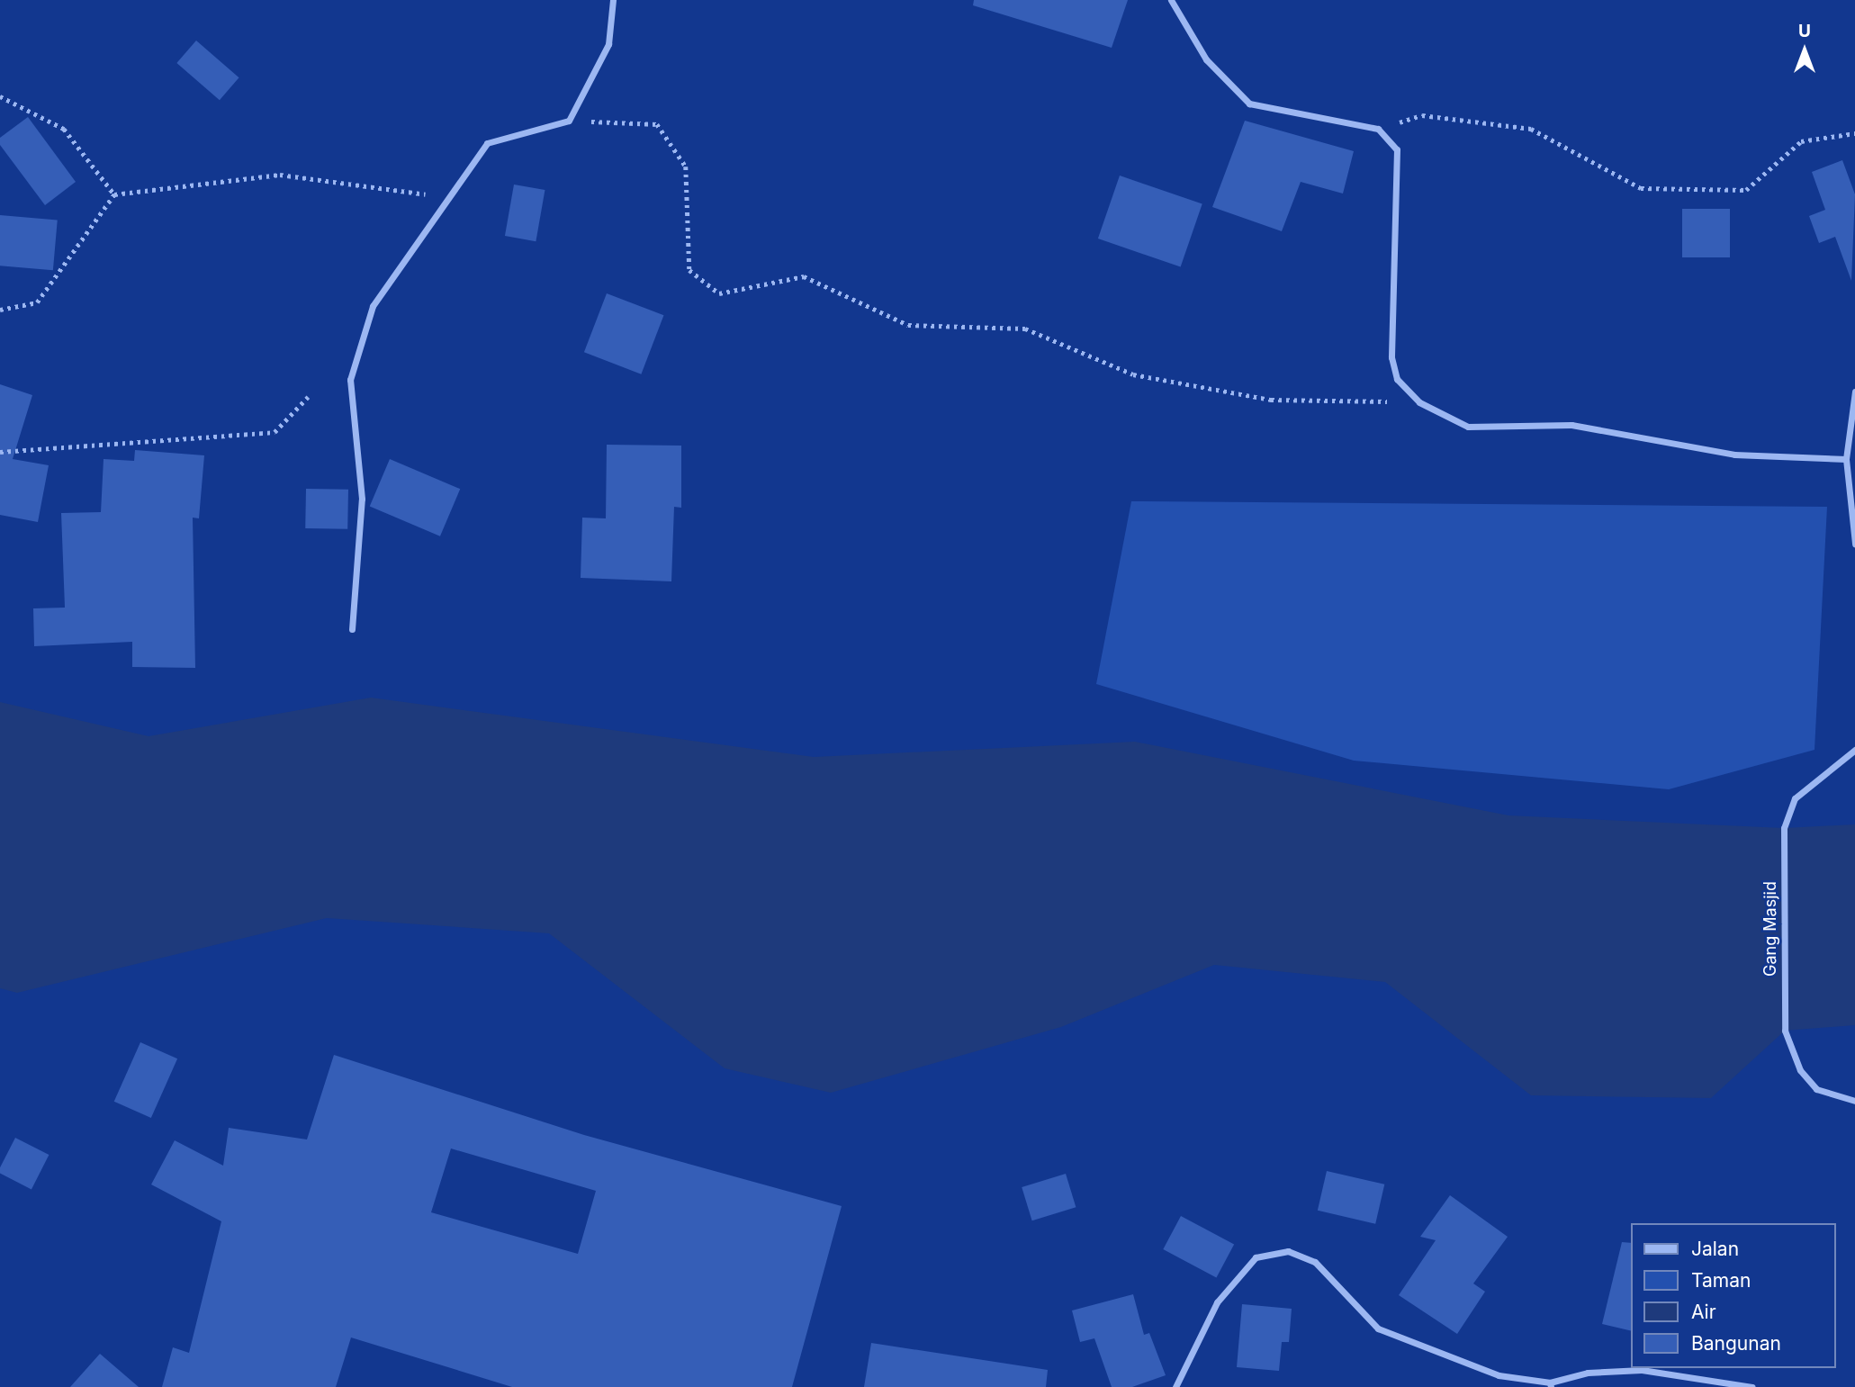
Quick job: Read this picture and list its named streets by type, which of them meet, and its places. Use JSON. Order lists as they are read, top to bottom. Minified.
{"streets":{"street":["Gang Masjid"]},"legend":["Jalan","Taman","Air","Bangunan"],"north":"top"}
